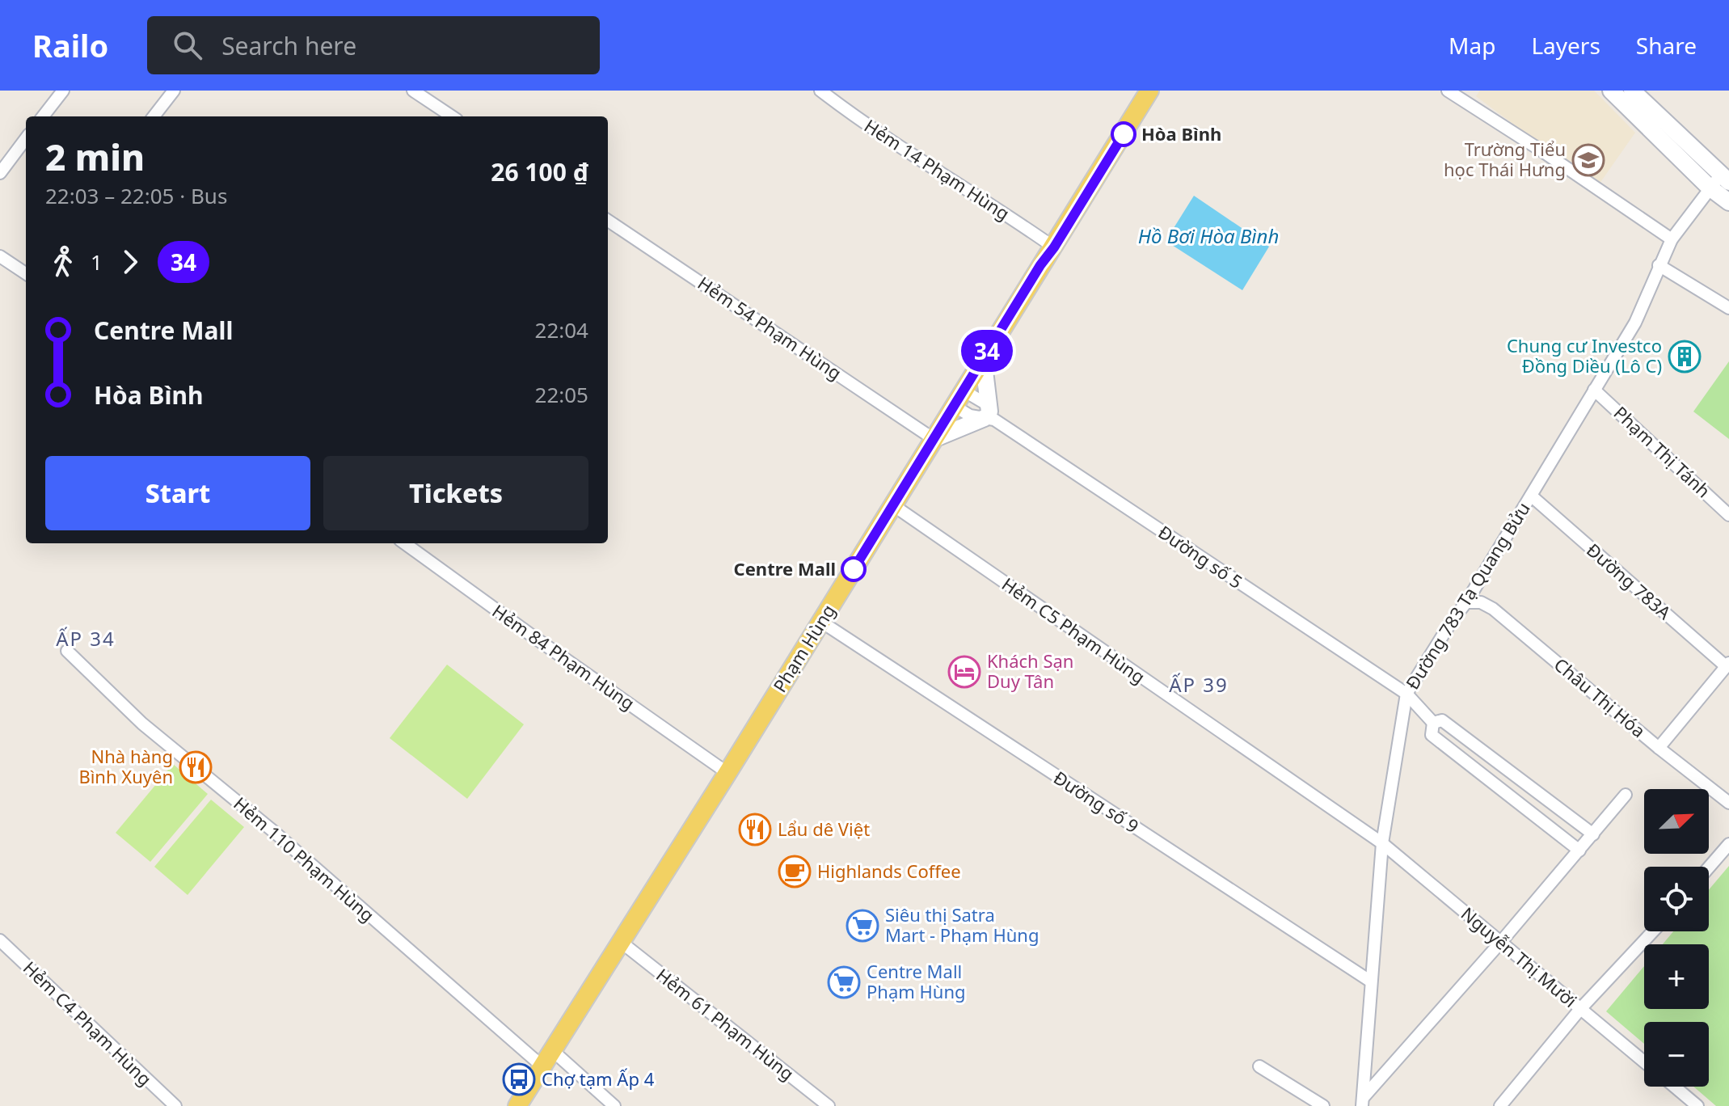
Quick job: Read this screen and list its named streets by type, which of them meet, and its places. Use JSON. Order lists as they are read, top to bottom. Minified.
{"streets":{"main road":["Phạm Hùng"],"street":["Hẻm 14 Phạm Hùng","Hẻm 54 Phạm Hùng","Phạm Thị Tánh","Đường số 5","Đường 783A","Đường 783 Tạ Quang Bửu","Hẻm C5 Phạm Hùng","Hẻm 84 Phạm Hùng","Châu Thị Hóa","Đường số 9","Hẻm 110 Phạm Hùng","Nguyễn Thị Mười","Hẻm C4 Phạm Hùng","Hẻm 61 Phạm Hùng"]},"crossings":[["Hẻm 14 Phạm Hùng","Phạm Hùng"],["Hẻm 54 Phạm Hùng","Phạm Hùng"],["Phạm Thị Tánh","Đường 783 Tạ Quang Bửu"],["Đường số 5","Đường 783 Tạ Quang Bửu"],["Đường số 5","Phạm Hùng"],["Đường 783A","Đường 783 Tạ Quang Bửu"],["Đường 783 Tạ Quang Bửu","Hẻm C5 Phạm Hùng"],["Đường 783 Tạ Quang Bửu","Châu Thị Hóa"],["Đường 783 Tạ Quang Bửu","Đường số 9"],["Đường 783 Tạ Quang Bửu","Nguyễn Thị Mười"],["Hẻm C5 Phạm Hùng","Phạm Hùng"],["Hẻm C5 Phạm Hùng","Nguyễn Thị Mười"],["Phạm Hùng","Hẻm 84 Phạm Hùng"],["Phạm Hùng","Đường số 9"],["Phạm Hùng","Hẻm 110 Phạm Hùng"],["Phạm Hùng","Hẻm 61 Phạm Hùng"]],"districts":["ẤP 34","ẤP 39"],"water":["Hồ Bơi Hòa Bình"],"places":{"other":["Hòa Bình","Centre Mall"],"school or university":["Trường Tiểu học Thái Hưng"],"building":["Chung cư Investco Đồng Diều (Lô C)"],"hotel":["Khách Sạn Duy Tân"],"restaurant":["Nhà hàng Bình Xuyên","Lẩu dê Việt"],"cafe":["Highlands Coffee"],"supermarket":["Siêu thị Satra Mart - Phạm Hùng","Centre Mall Phạm Hùng"],"bus stop":["Chợ tạm Ấp 4"]},"lines":["bus line 34"],"north":"top right","page":{"header":"Railo","search":"Search here","nav":["Map","Layers","Share"],"on_map":"34","heading":["2 min","22:03 – 22:05 · Bus","26 100 ₫"],"legs":["1","34"],"list":[{"name":"Centre Mall","value":"22:04"},{"name":"Hòa Bình","value":"22:05"}],"buttons":["Start","Tickets"],"map_buttons":["+","−"]}}
